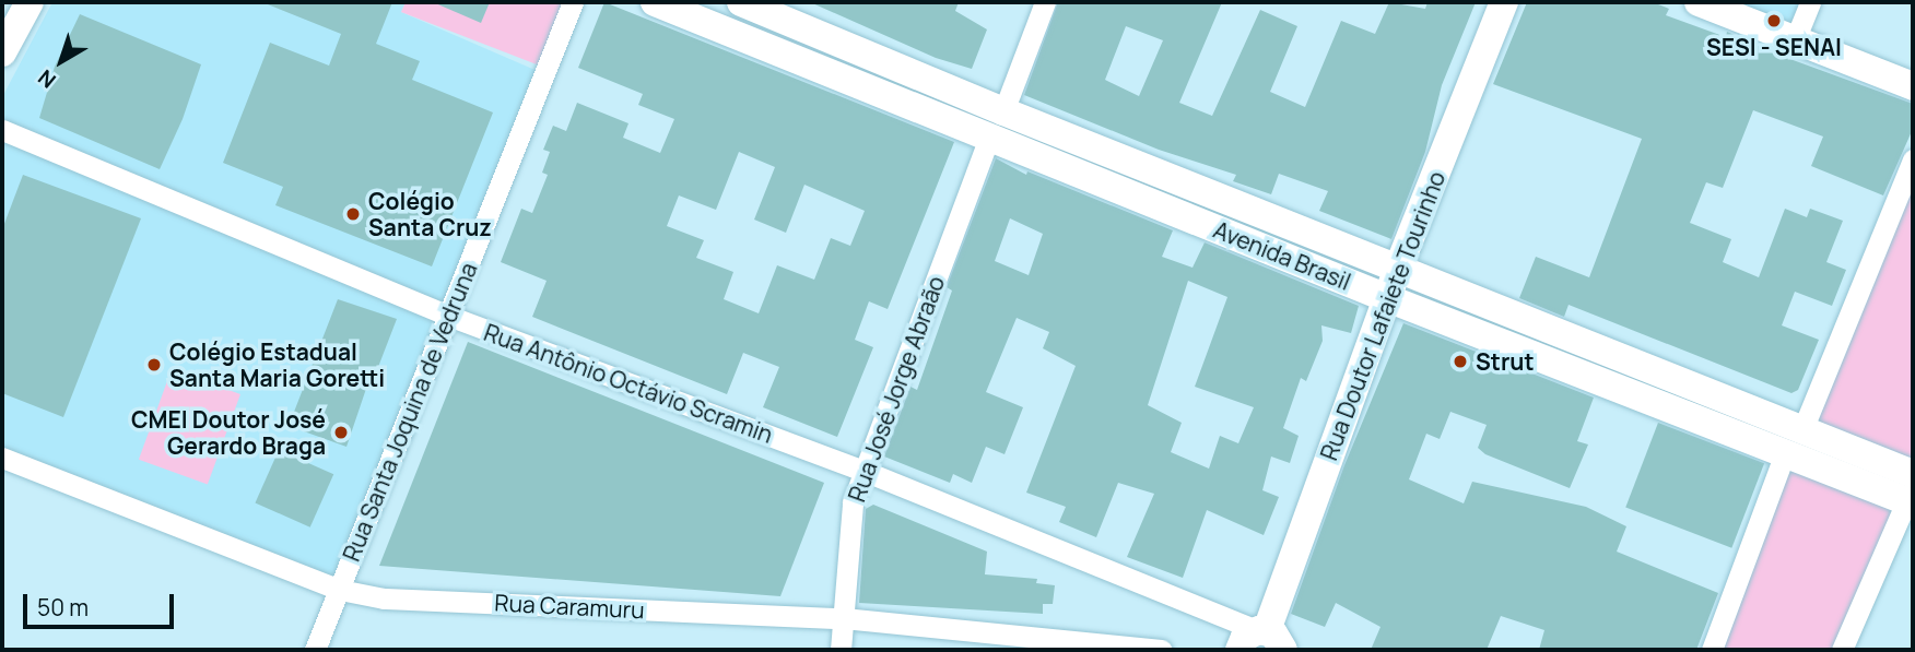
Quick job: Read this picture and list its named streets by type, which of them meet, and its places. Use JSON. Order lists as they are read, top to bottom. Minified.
{"streets":{"main road":["Avenida Brasil","Rua Doutor Lafaiete Tourinho"],"street":["Rua Antônio Octávio Scramin","Rua José Jorge Abraão","Rua Santa Joquina de Vedruna","Rua Caramuru"]},"crossings":[["Avenida Brasil","Rua Doutor Lafaiete Tourinho"],["Avenida Brasil","Rua José Jorge Abraão"],["Rua Doutor Lafaiete Tourinho","Rua Antônio Octávio Scramin"],["Rua Antônio Octávio Scramin","Rua José Jorge Abraão"],["Rua Antônio Octávio Scramin","Rua Santa Joquina de Vedruna"],["Rua José Jorge Abraão","Rua Caramuru"],["Rua Santa Joquina de Vedruna","Rua Caramuru"]],"places":["SESI - SENAI","Colégio Santa Cruz","Strut","Colégio Estadual Santa Maria Goretti","CMEI Doutor José Gerardo Braga"],"scale_bar":"50 m","north":"bottom left"}
